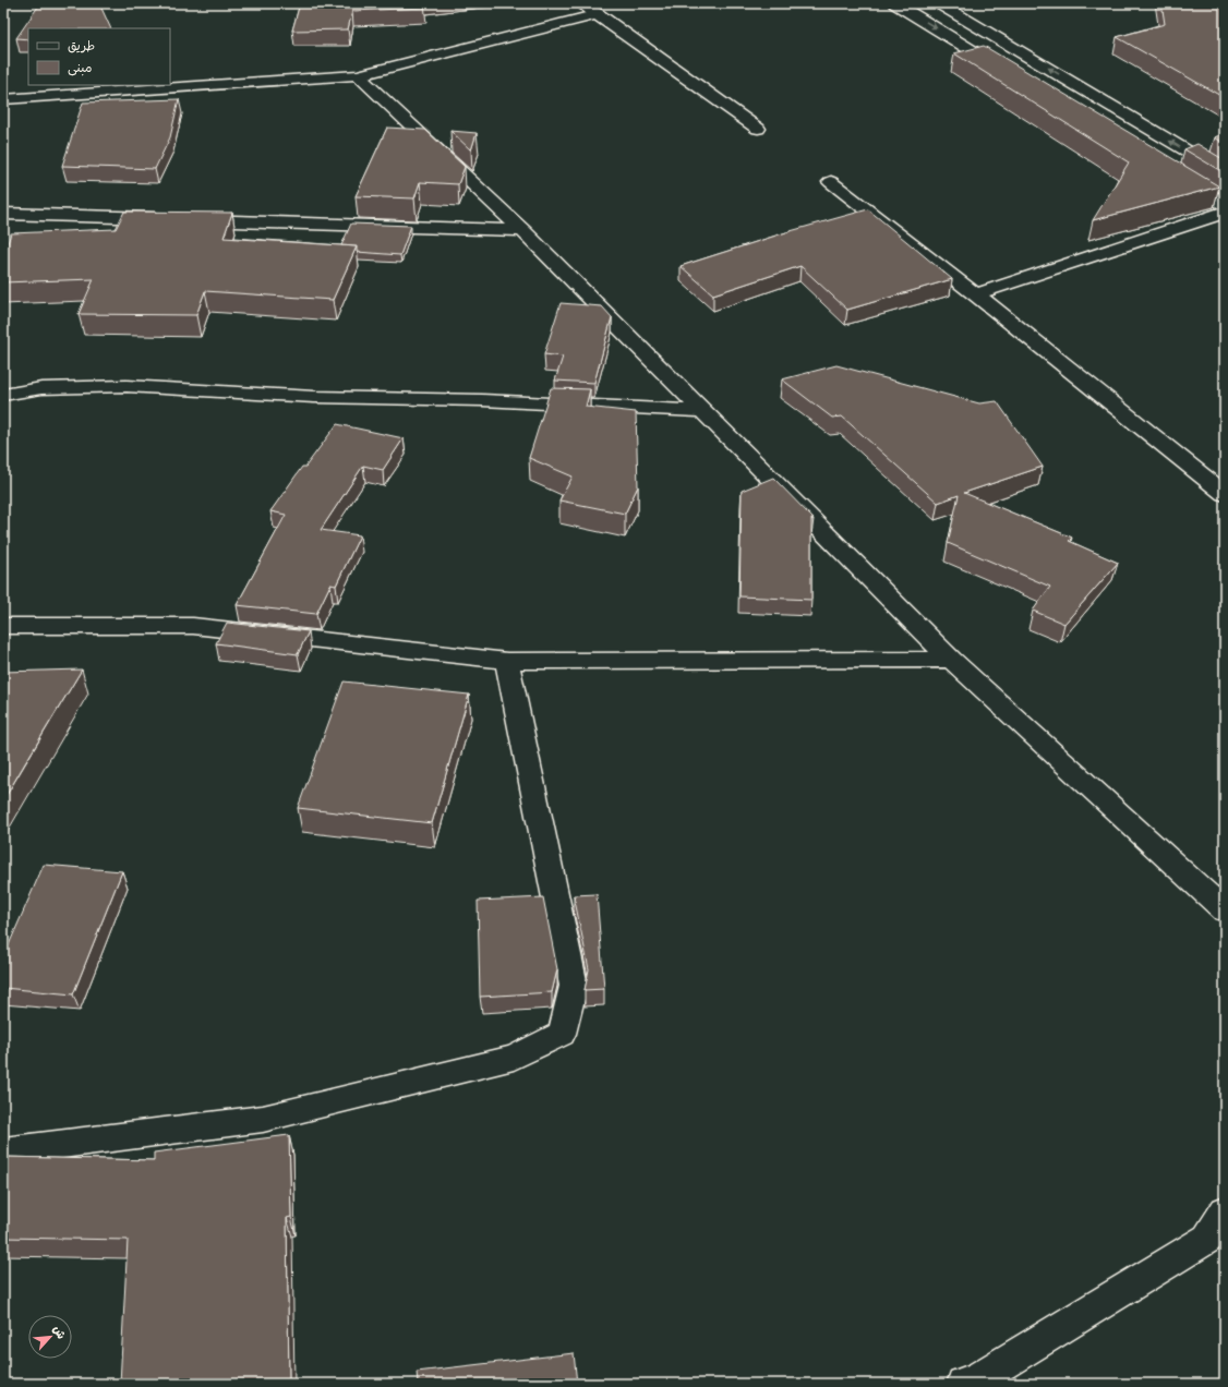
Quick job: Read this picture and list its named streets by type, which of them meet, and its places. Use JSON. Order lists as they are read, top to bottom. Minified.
{"legend":["طريق","مبنى"],"north":"top right"}
